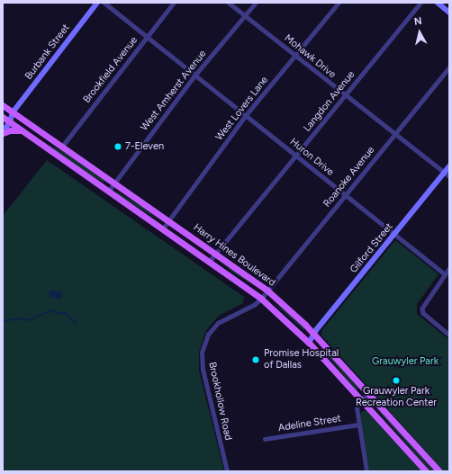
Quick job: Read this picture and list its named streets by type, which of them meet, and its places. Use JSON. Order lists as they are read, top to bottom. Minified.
{"streets":{"main road":["Harry Hines Boulevard"],"street":["Burbank Street","Mohawk Drive","Brookfield Avenue","West Amherst Avenue","Langdon Avenue","West Lovers Lane","Huron Drive","Roanoke Avenue","Gilford Street","Brookhollow Road","Adeline Street"]},"crossings":[["Burbank Street","Harry Hines Boulevard"],["Mohawk Drive","West Amherst Avenue"],["Mohawk Drive","Langdon Avenue"],["Mohawk Drive","West Lovers Lane"],["Mohawk Drive","Roanoke Avenue"],["Mohawk Drive","Gilford Street"],["Brookfield Avenue","Huron Drive"],["Brookfield Avenue","Harry Hines Boulevard"],["West Amherst Avenue","Huron Drive"],["West Amherst Avenue","Harry Hines Boulevard"],["Langdon Avenue","Huron Drive"],["Langdon Avenue","Harry Hines Boulevard"],["West Lovers Lane","Huron Drive"],["West Lovers Lane","Harry Hines Boulevard"],["Huron Drive","Roanoke Avenue"],["Huron Drive","Gilford Street"],["Roanoke Avenue","Harry Hines Boulevard"],["Roanoke Avenue","Brookhollow Road"],["Gilford Street","Harry Hines Boulevard"],["Harry Hines Boulevard","Brookhollow Road"]],"parks":["Grauwyler Park"],"places":["7-Eleven","Promise Hospital of Dallas","Grauwyler Park Recreation Center"],"north":"top"}
